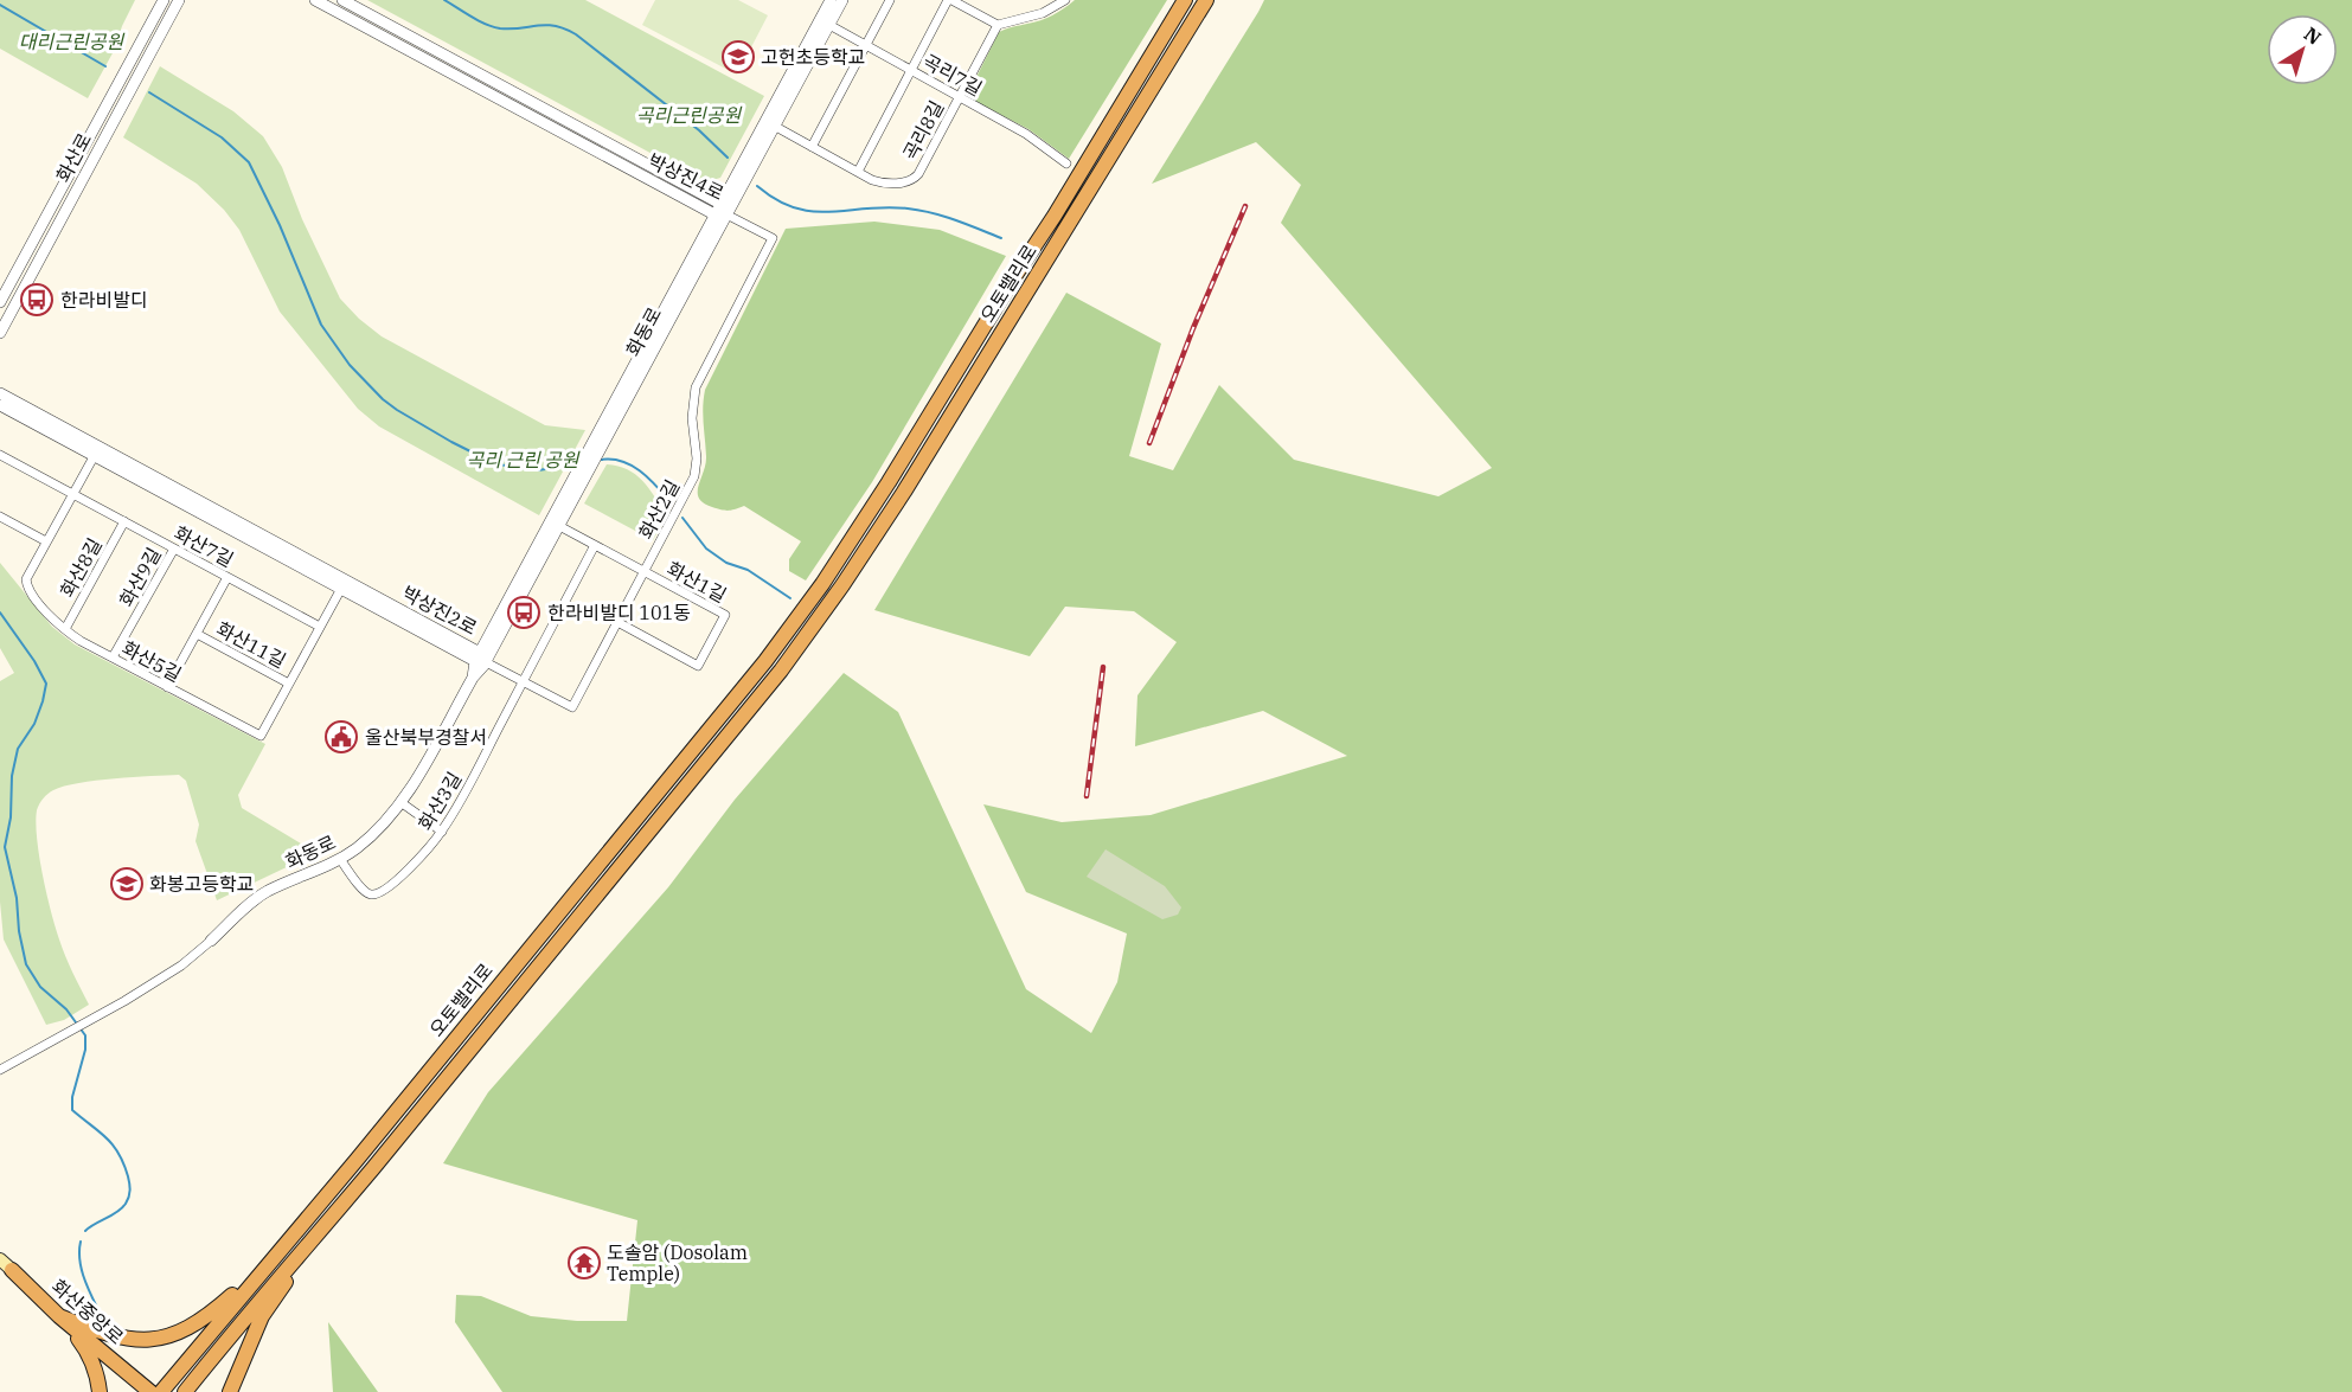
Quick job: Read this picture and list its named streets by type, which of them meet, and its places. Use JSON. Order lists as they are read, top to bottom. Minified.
{"streets":{"highway":["오토밸리로","화산중앙로"],"street":["곡리7길","곡리8길","화산로","박상진4로","화동로","화산2길","화산7길","화산8길","화산9길","화산1길","박상진2로","화산11길","화산5길","화산3길"]},"crossings":[["곡리7길","곡리8길"],["곡리7길","화동로"],["곡리8길","화동로"],["박상진4로","화동로"],["박상진4로","화산2길"],["화동로","화산2길"],["화동로","화산1길"],["화동로","박상진2로"],["화동로","화산3길"],["화산2길","화산1길"],["화산2길","박상진2로"],["화산2길","화산3길"],["화산7길","화산8길"],["화산7길","화산9길"],["화산7길","화산5길"],["화산8길","화산5길"],["화산9길","화산5길"],["화산1길","화산3길"],["박상진2로","화산5길"],["화산11길","화산5길"]],"parks":["대리근린공원","곡리근린공원","곡리 근린 공원"],"places":{"school or university":["고헌초등학교","화봉고등학교"],"bus stop":["한라비발디","한라비발디 101동"],"public building":["울산북부경찰서"],"temple":["도솔암 (Dosolam Temple)"]},"north":"top right"}
